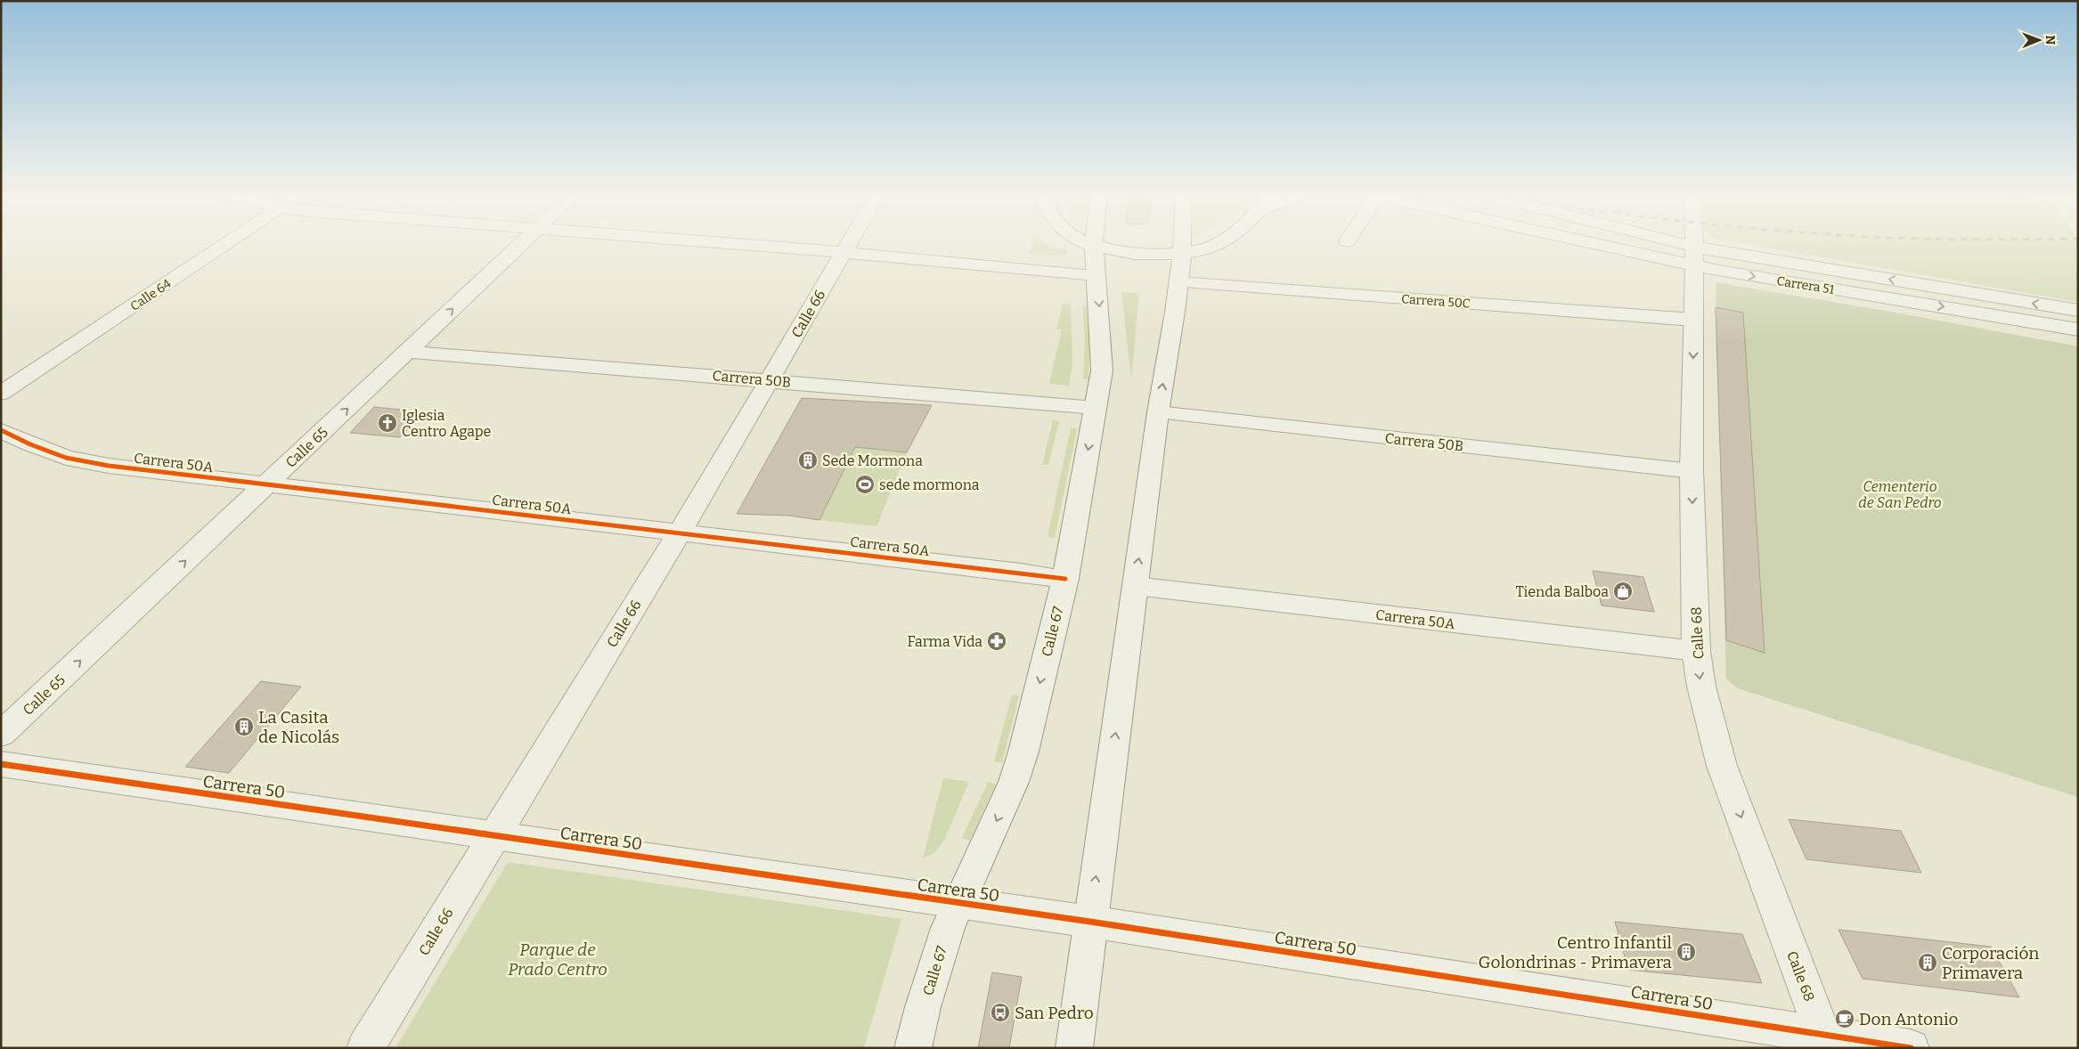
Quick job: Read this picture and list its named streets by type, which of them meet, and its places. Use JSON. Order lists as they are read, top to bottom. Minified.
{"streets":{"street":["Carrera 51","Calle 64","Carrera 50C","Calle 66","Carrera 50B","Calle 65","Carrera 50A","Calle 67","Calle 68","Carrera 50"]},"crossings":[["Carrera 51","Calle 68"],["Carrera 50C","Calle 68"],["Calle 66","Carrera 50B"],["Calle 66","Carrera 50A"],["Calle 66","Carrera 50"],["Carrera 50B","Calle 65"],["Carrera 50B","Calle 67"],["Carrera 50B","Calle 68"],["Calle 65","Carrera 50A"],["Carrera 50A","Calle 67"],["Carrera 50A","Calle 68"],["Calle 67","Carrera 50"],["Calle 68","Carrera 50"]],"one_way":["Calle 65","Calle 68"],"parks":["Cementerio de San Pedro","Parque de Prado Centro"],"places":{"church":["Iglesia Centro Agape"],"building":["Sede Mormona","La Casita de Nicolás","Centro Infantil Golondrinas - Primavera","Corporación Primavera"],"sports":["sede mormona"],"shop":["Tienda Balboa"],"pharmacy":["Farma Vida"],"bus stop":["San Pedro"],"cafe":["Don Antonio"]},"north":"right"}
